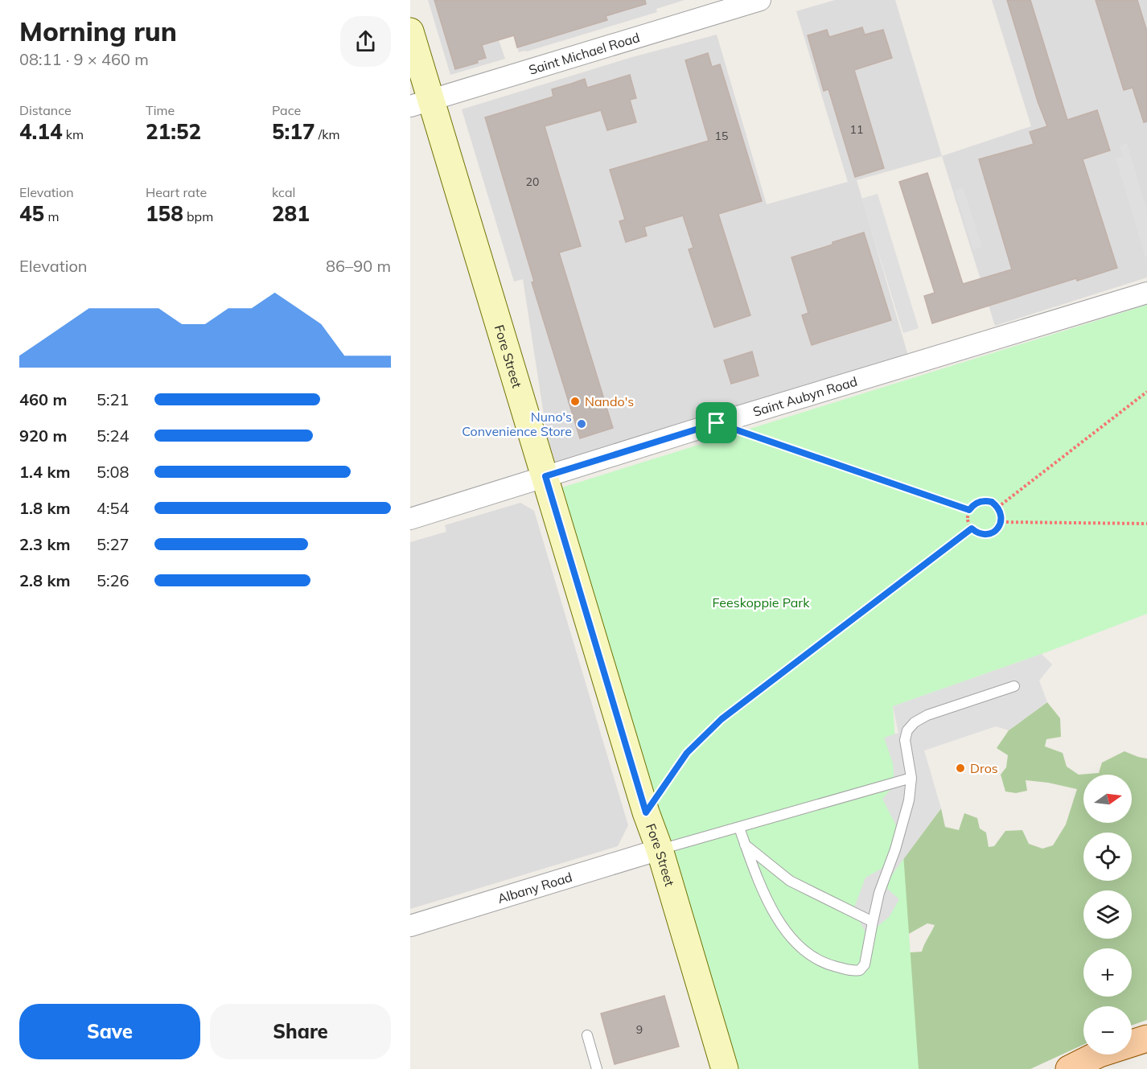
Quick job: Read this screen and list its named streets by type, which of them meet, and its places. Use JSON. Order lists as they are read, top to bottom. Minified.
{"streets":{"street":["Saint Michael Road","Fore Street","Saint Aubyn Road","Albany Road"]},"crossings":[["Saint Michael Road","Fore Street"],["Fore Street","Saint Aubyn Road"],["Fore Street","Albany Road"]],"parks":["Feeskoppie Park"],"places":["Nando's","Nuno's Convenience Store","Dros"],"house_numbers":["11","15","20","9"],"north":"right","page":{"heading":["Morning run","08:11 · 9 × 460 m"],"stats":[["Distance","4.14 km"],["Time","21:52"],["Pace","5:17 /km"],["Elevation","45 m"],["Heart rate","158 bpm"],["kcal","281"]],"chart":["Elevation","86–90 m"],"list":[{"name":"460 m","note":"5:21"},{"name":"920 m","note":"5:24"},{"name":"1.4 km","note":"5:08"},{"name":"1.8 km","note":"4:54"},{"name":"2.3 km","note":"5:27"},{"name":"2.8 km","note":"5:26"}],"map_buttons":["+","−"],"buttons":["Save","Share"]}}
